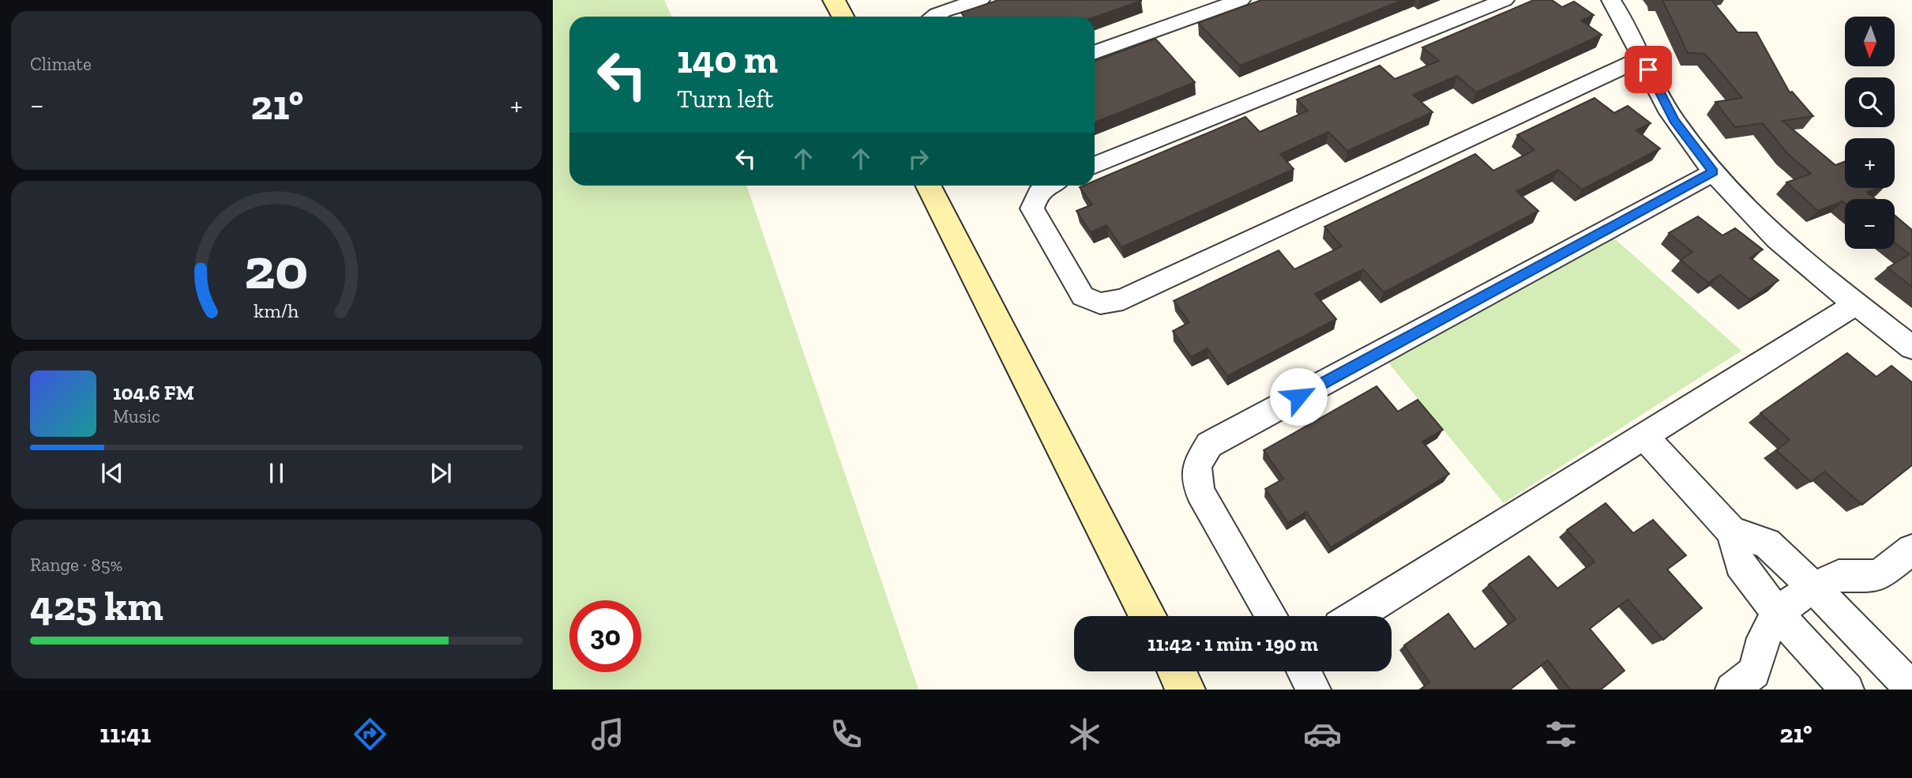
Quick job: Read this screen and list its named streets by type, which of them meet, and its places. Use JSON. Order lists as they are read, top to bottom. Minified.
{"north":"bottom","page":{"tile":["Climate",["Range · 85%","425 km"]],"map_buttons":["+","−"],"turn":["140 m","Turn left"],"heat":["−","21°","+"],"song":["104.6 FM","Music"],"limit":"30","trip":"11:42 · 1 min · 190 m","tabs":["11:41","21°"],"gauge":["20","km/h"]}}
